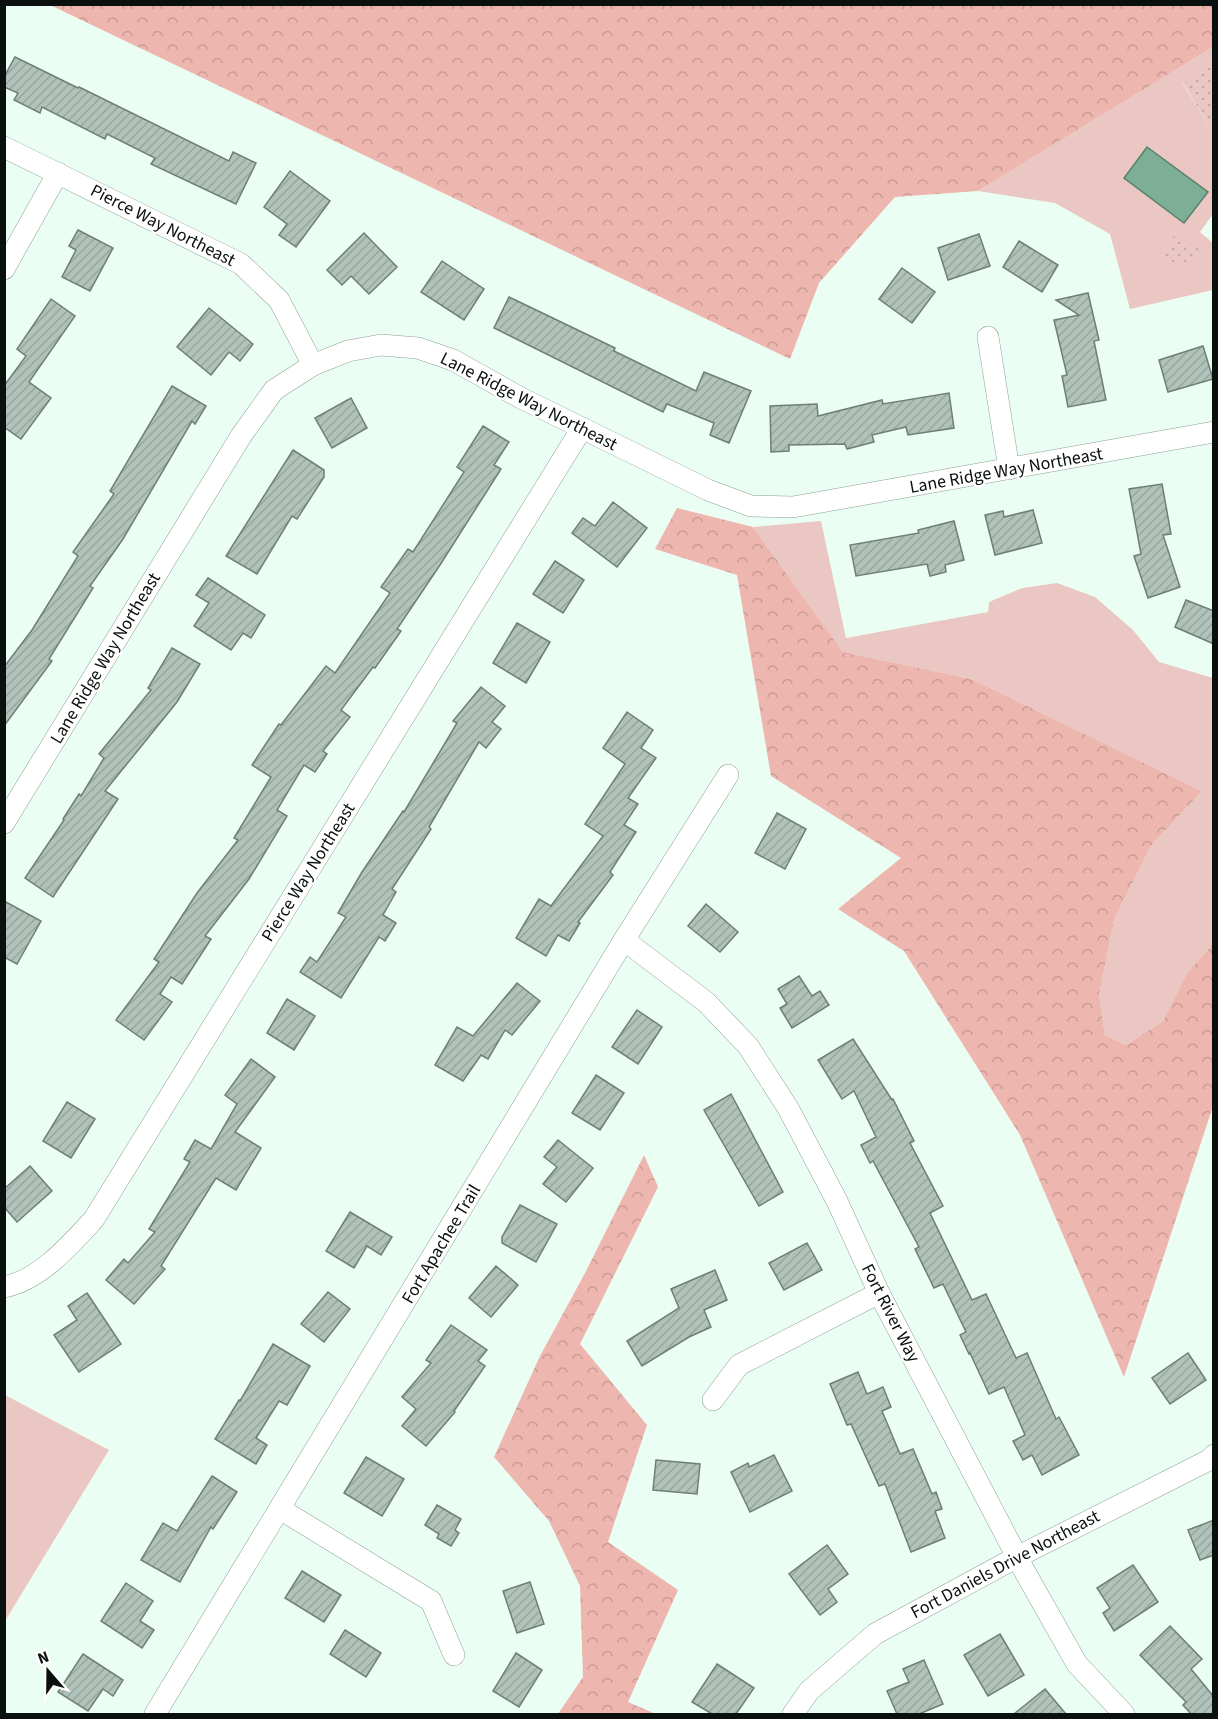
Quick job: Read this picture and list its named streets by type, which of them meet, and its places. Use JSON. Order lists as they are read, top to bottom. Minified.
{"streets":{"street":["Pierce Way Northeast","Lane Ridge Way Northeast","Fort Apachee Trail","Fort River Way","Fort Daniels Drive Northeast"]},"crossings":[["Pierce Way Northeast","Lane Ridge Way Northeast"],["Fort Apachee Trail","Fort River Way"],["Fort River Way","Fort Daniels Drive Northeast"]],"north":"top"}
